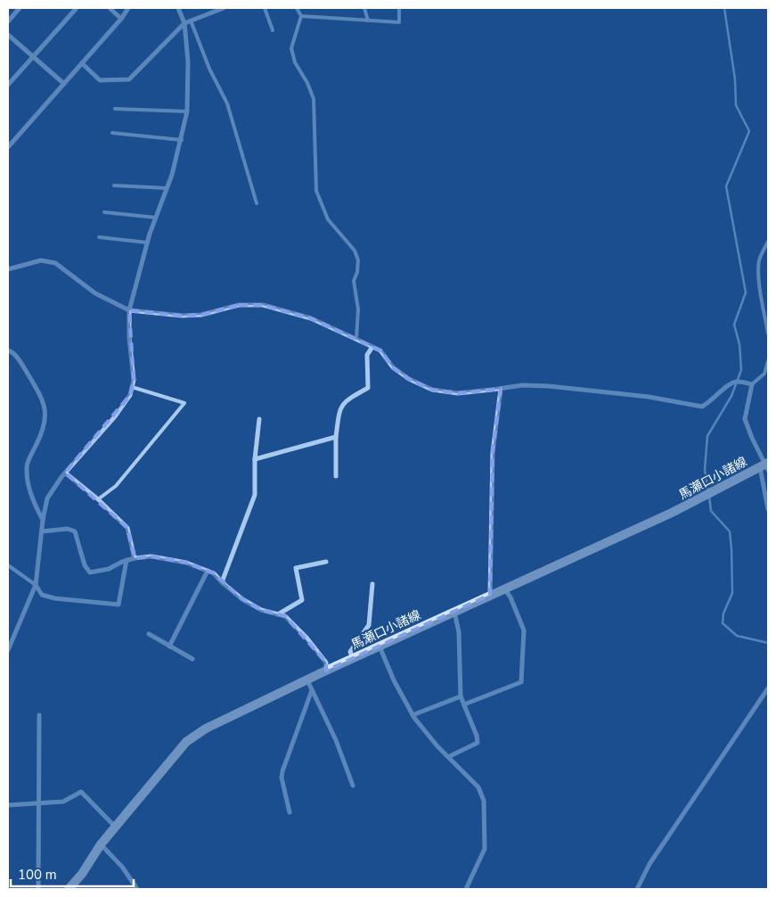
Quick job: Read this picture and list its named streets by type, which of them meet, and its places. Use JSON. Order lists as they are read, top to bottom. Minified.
{"streets":{"main road":["馬瀬口小諸線"]},"scale_bar":"100 m"}
